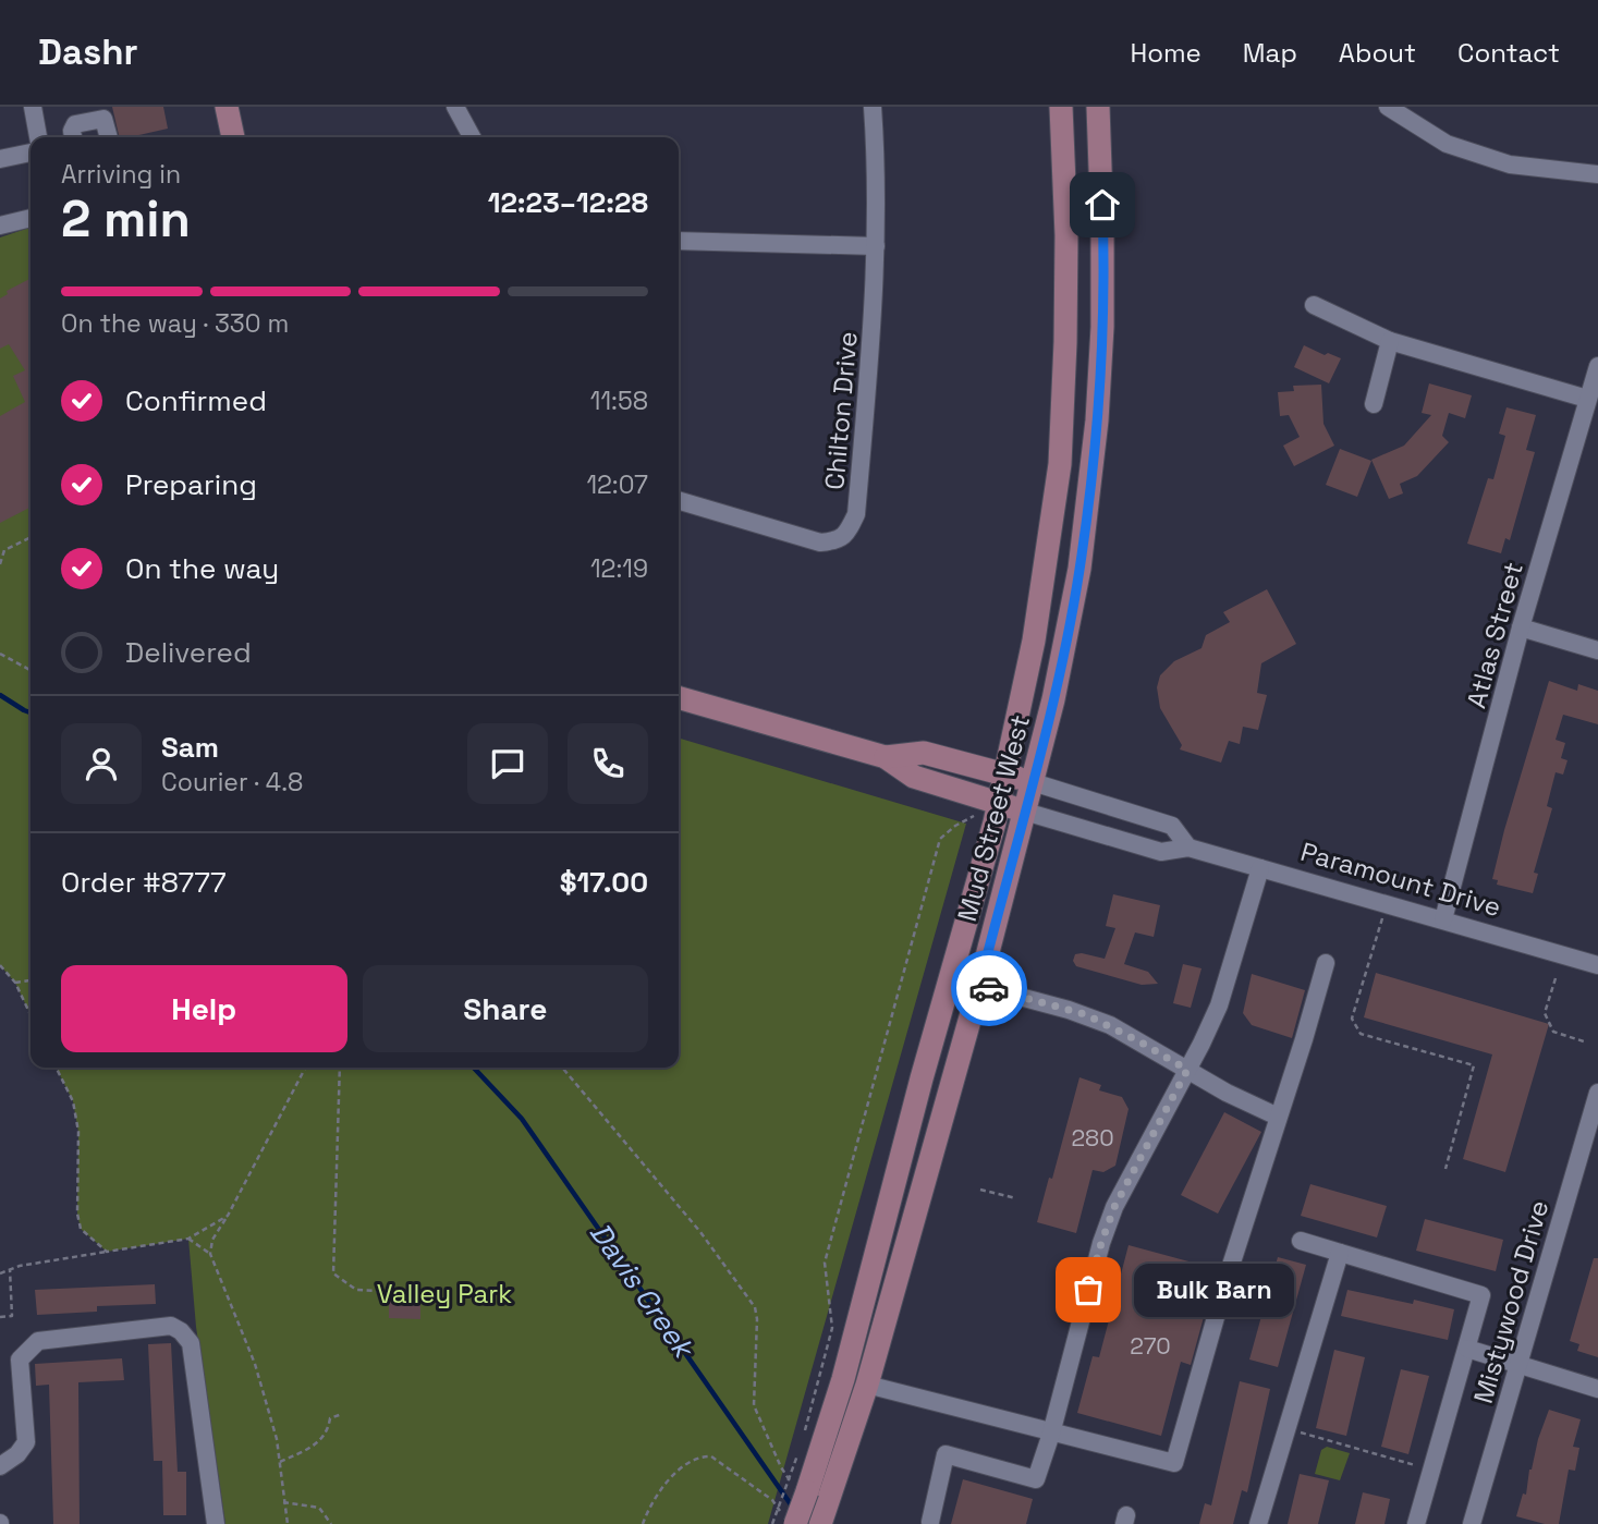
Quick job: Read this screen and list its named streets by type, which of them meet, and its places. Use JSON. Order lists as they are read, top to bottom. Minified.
{"streets":{"main road":["Mud Street West","Paramount Drive"],"street":["Chilton Drive","Atlas Street","Mistywood Drive"]},"crossings":[["Atlas Street","Paramount Drive"],["Mud Street West","Paramount Drive"]],"water":["Davis Creek"],"parks":["Valley Park"],"places":["Bulk Barn"],"house_numbers":["280","270"],"page":{"header":"Dashr","nav":["Home","Map","About","Contact"],"heading":["2 min","Arriving in","12:23–12:28"],"panel":["Sam","Courier · 4.8","Order #8777","$17.00"],"bar":"On the way · 330 m","list":[["Confirmed","11:58"],["Preparing","12:07"],["On the way","12:19"],"Delivered"],"buttons":["Help","Share"],"bubble":"Bulk Barn"}}
